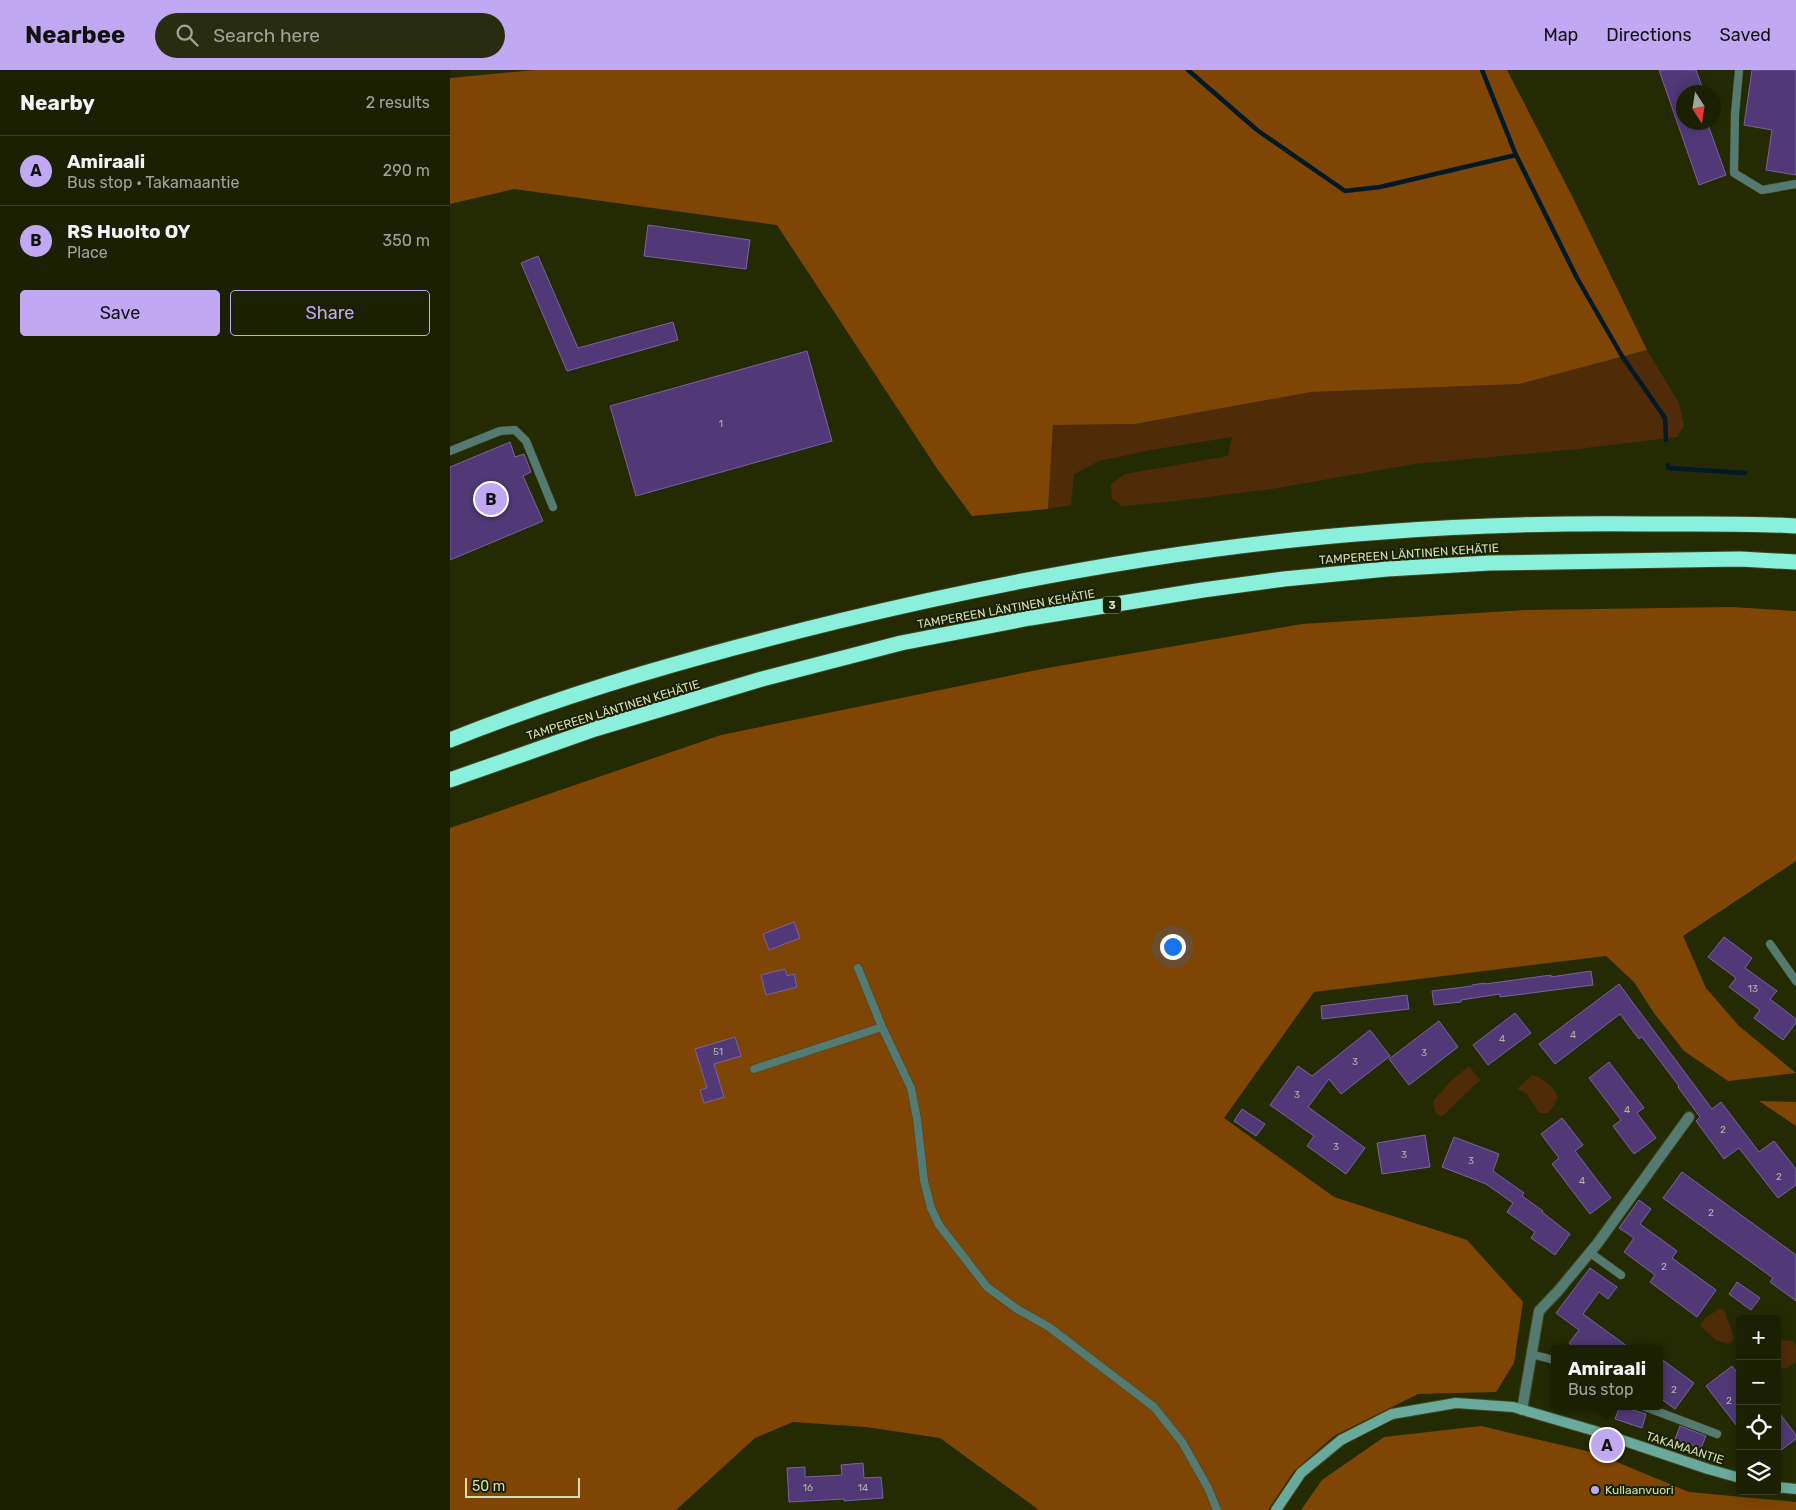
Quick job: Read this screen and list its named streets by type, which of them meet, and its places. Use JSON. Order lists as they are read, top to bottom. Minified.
{"streets":{"highway":["TAMPEREEN LÄNTINEN KEHÄTIE","3"],"street":["TAKAMAANTIE"]},"places":["Kullaanvuori"],"house_numbers":["1","13","4","4","51","3","3","3","4","2","3","3","3","2","4","2","2","2","2","16","14"],"scale_bar":"50 m","north":"bottom","page":{"header":"Nearbee","search":"Search here","nav":["Map","Directions","Saved"],"heading":["Nearby","2 results"],"list":[{"mark":"A","name":"Amiraali","note":"Bus stop · Takamaantie","value":"290 m"},{"mark":"B","name":"RS Huolto OY","note":"Place","value":"350 m"}],"buttons":["Save","Share"],"pins":["B","A"],"map_buttons":["+","−"],"popup":["Amiraali","Bus stop"],"scale":"50 m"}}
